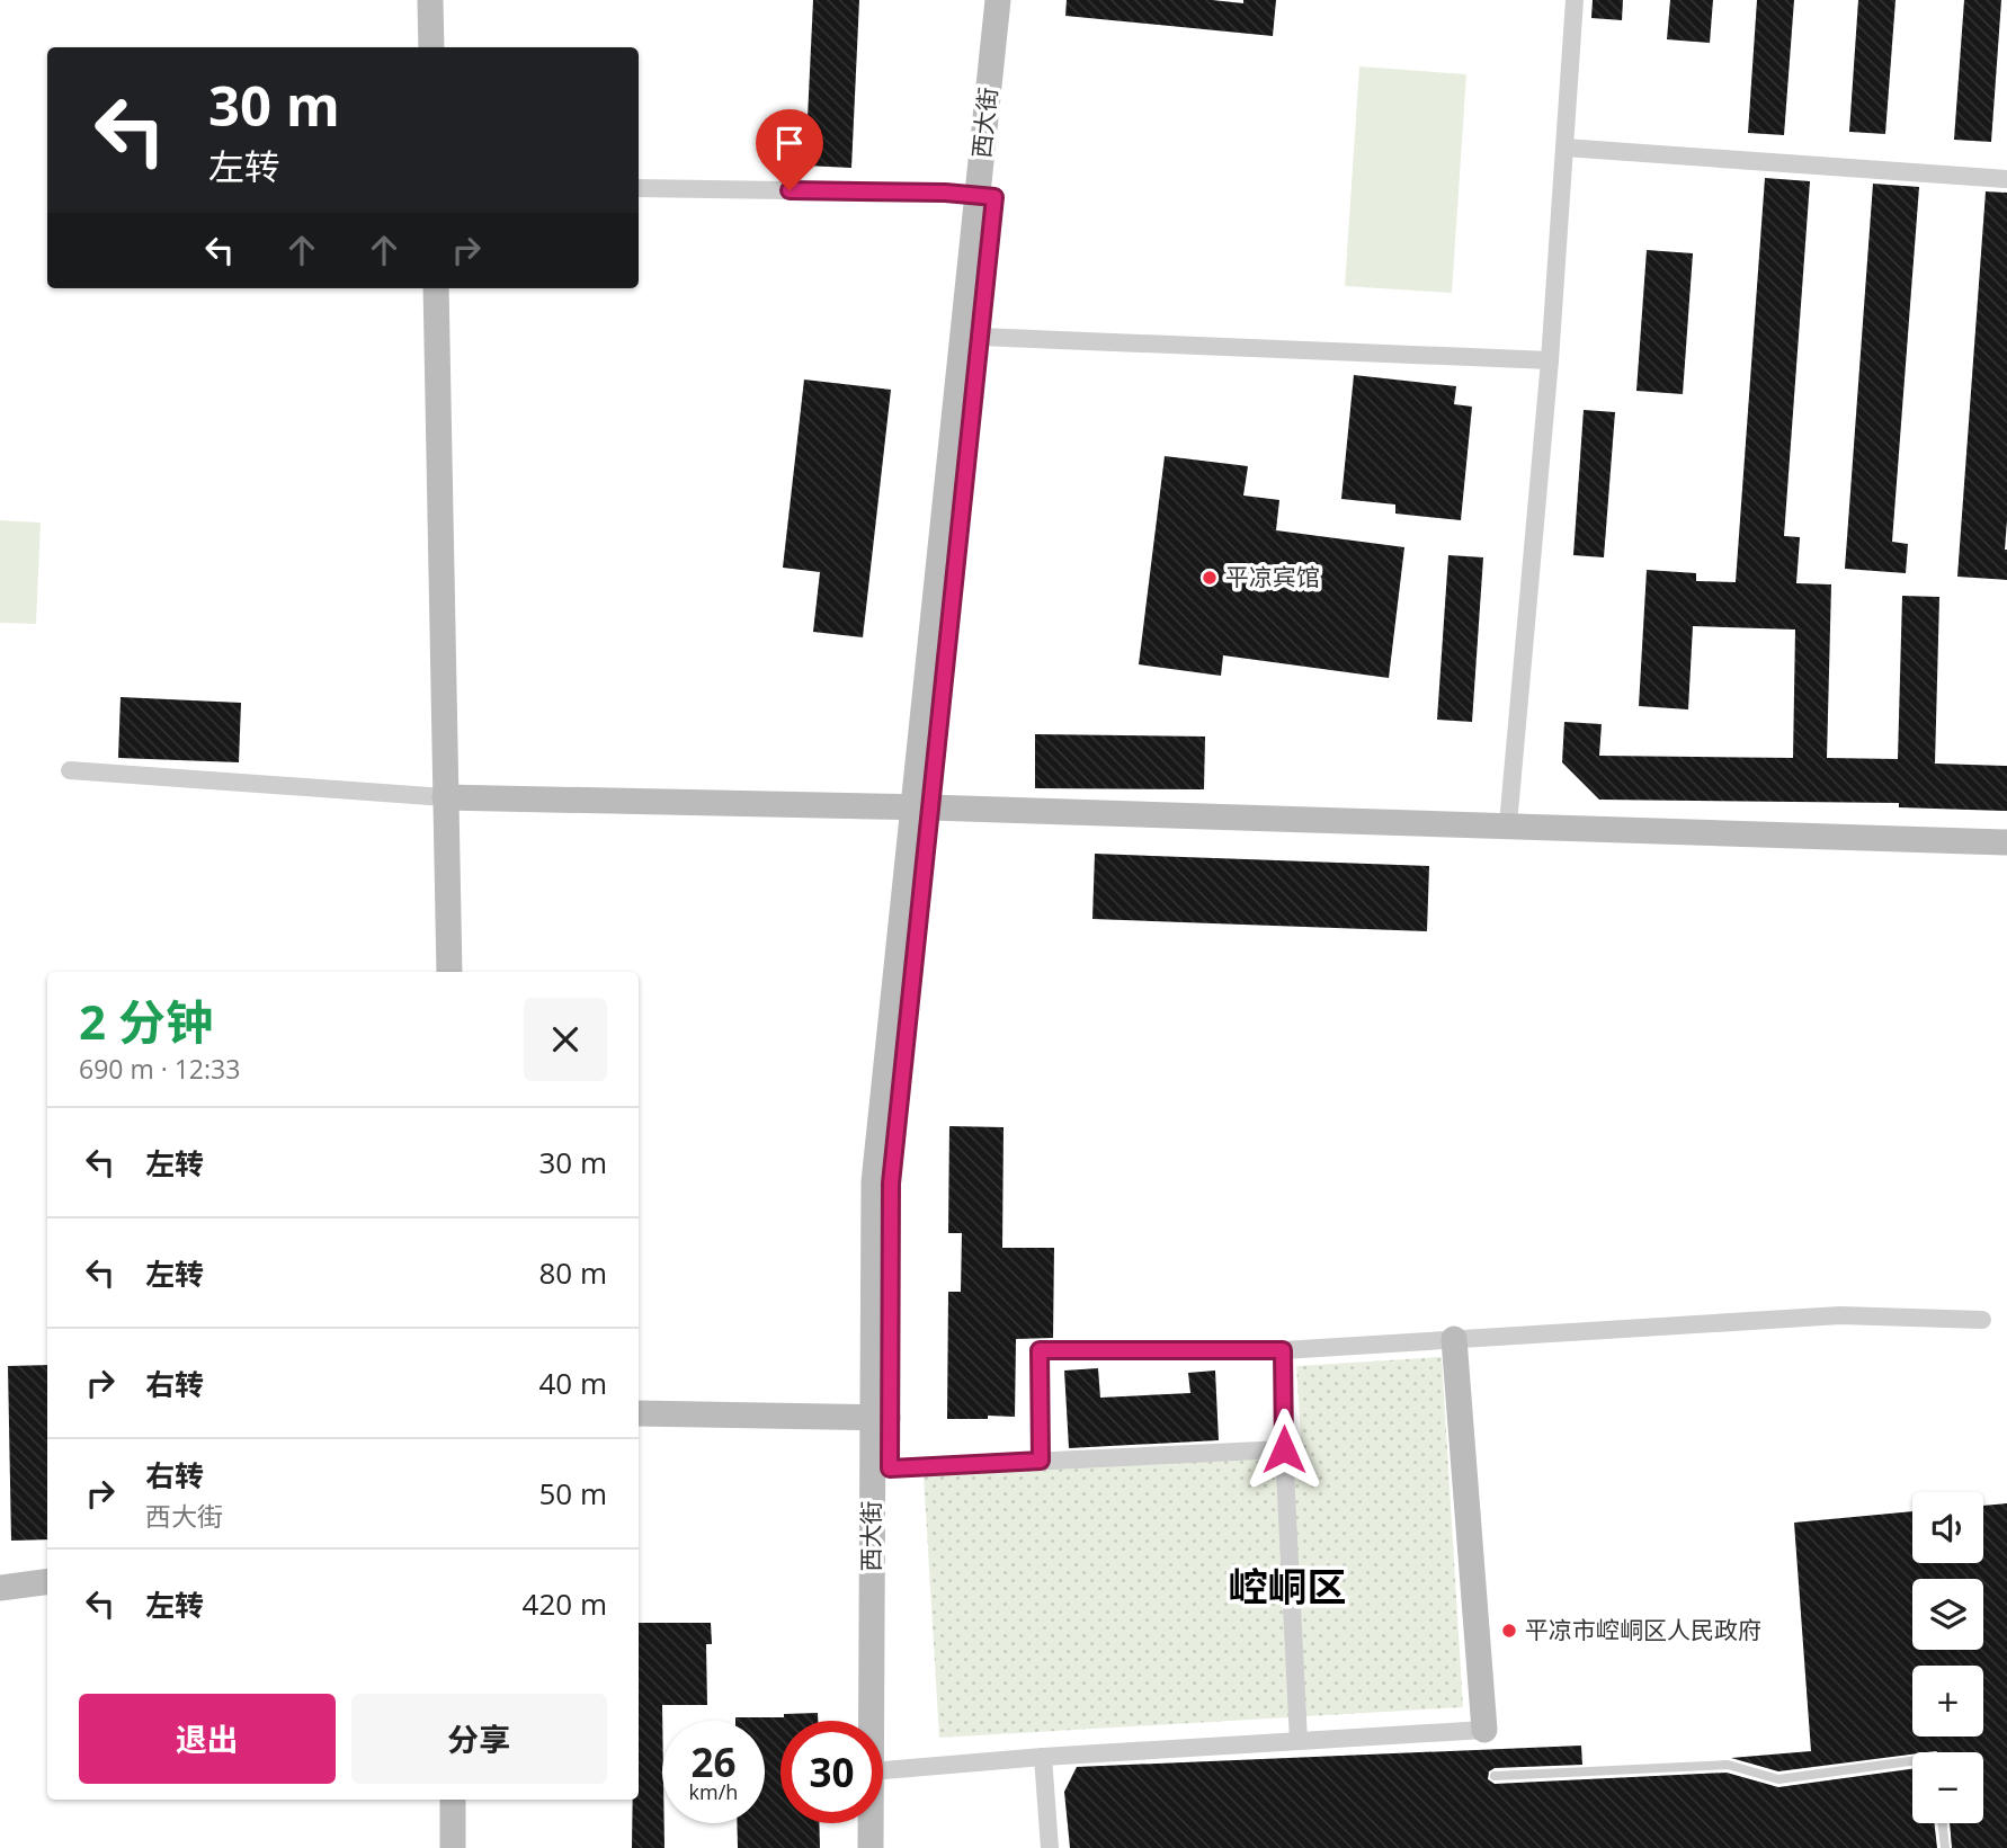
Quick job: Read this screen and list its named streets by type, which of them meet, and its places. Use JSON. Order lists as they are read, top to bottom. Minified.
{"streets":{"main road":["西大街"]},"districts":["崆峒区"],"places":["平凉宾馆","平凉市崆峒区人民政府"],"page":{"turn":["30 m","左转"],"heading":["2 分钟","690 m · 12:33"],"list":[{"name":"左转","value":"30 m"},{"name":"左转","value":"80 m"},{"name":"右转","value":"40 m"},{"name":"右转","note":"西大街","value":"50 m"},{"name":"左转","value":"420 m"}],"map_buttons":["+","−"],"buttons":["退出","分享"],"speed":"26 km/h","limit":"30"}}
